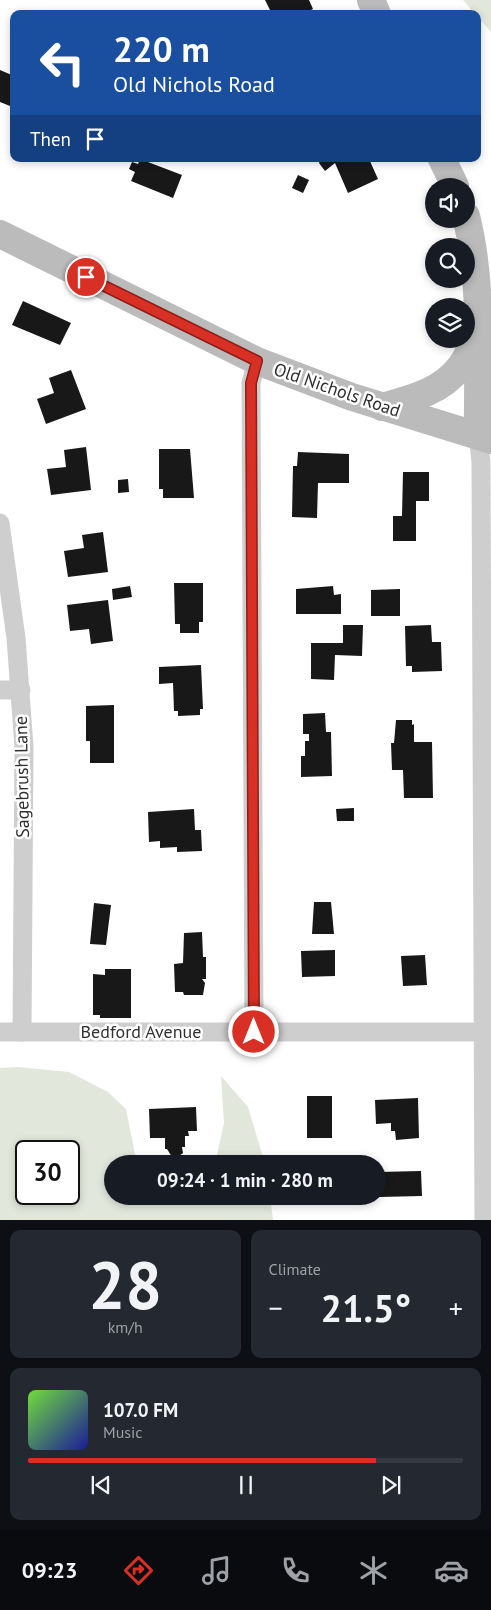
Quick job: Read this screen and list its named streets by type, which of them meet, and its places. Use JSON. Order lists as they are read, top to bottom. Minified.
{"streets":{"street":["Old Nichols Road","Sagebrush Lane","Bedford Avenue"]},"crossings":[["Sagebrush Lane","Bedford Avenue"]],"page":{"turn":["220 m","Old Nichols Road"],"then":"Then","limit":"30","trip":"09:24 · 1 min · 280 m","tile":[["28","km/h"],"Climate"],"heat":["−","21.5°","+"],"song":["107.0 FM","Music"],"tabs":"09:23"}}
